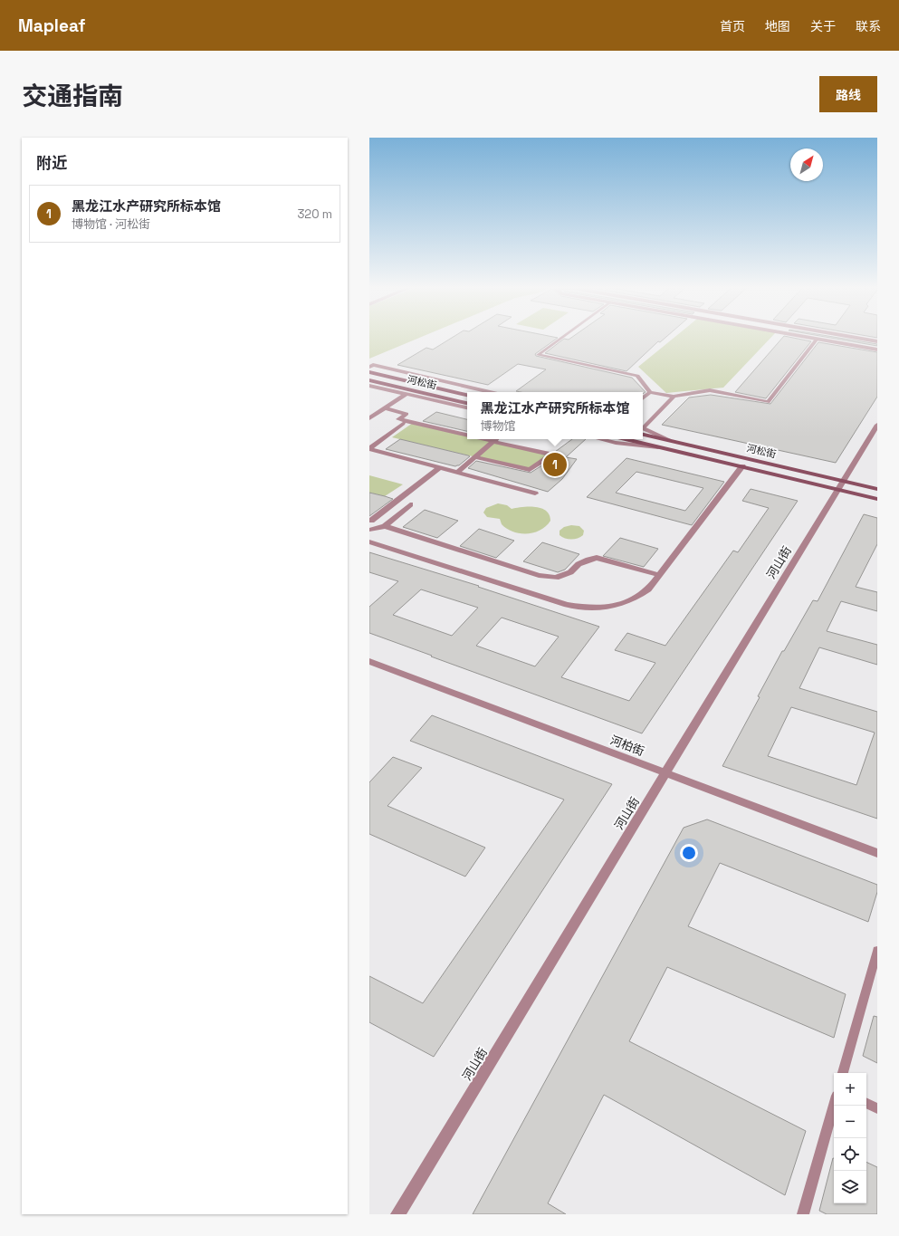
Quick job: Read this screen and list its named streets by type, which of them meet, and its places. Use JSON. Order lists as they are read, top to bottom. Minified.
{"streets":{"main road":["河松街"],"street":["河山街","河柏街"]},"crossings":[["河松街","河山街"],["河山街","河柏街"]],"north":"top right","page":{"header":"Mapleaf","nav":["首页","地图","关于","联系"],"title":"交通指南","buttons":"路线","heading":"附近","list":[{"mark":"1","name":"黑龙江水产研究所标本馆","note":"博物馆 · 河松街","value":"320 m"}],"popup":["黑龙江水产研究所标本馆","博物馆"],"pins":"1","map_buttons":["+","−"]}}
